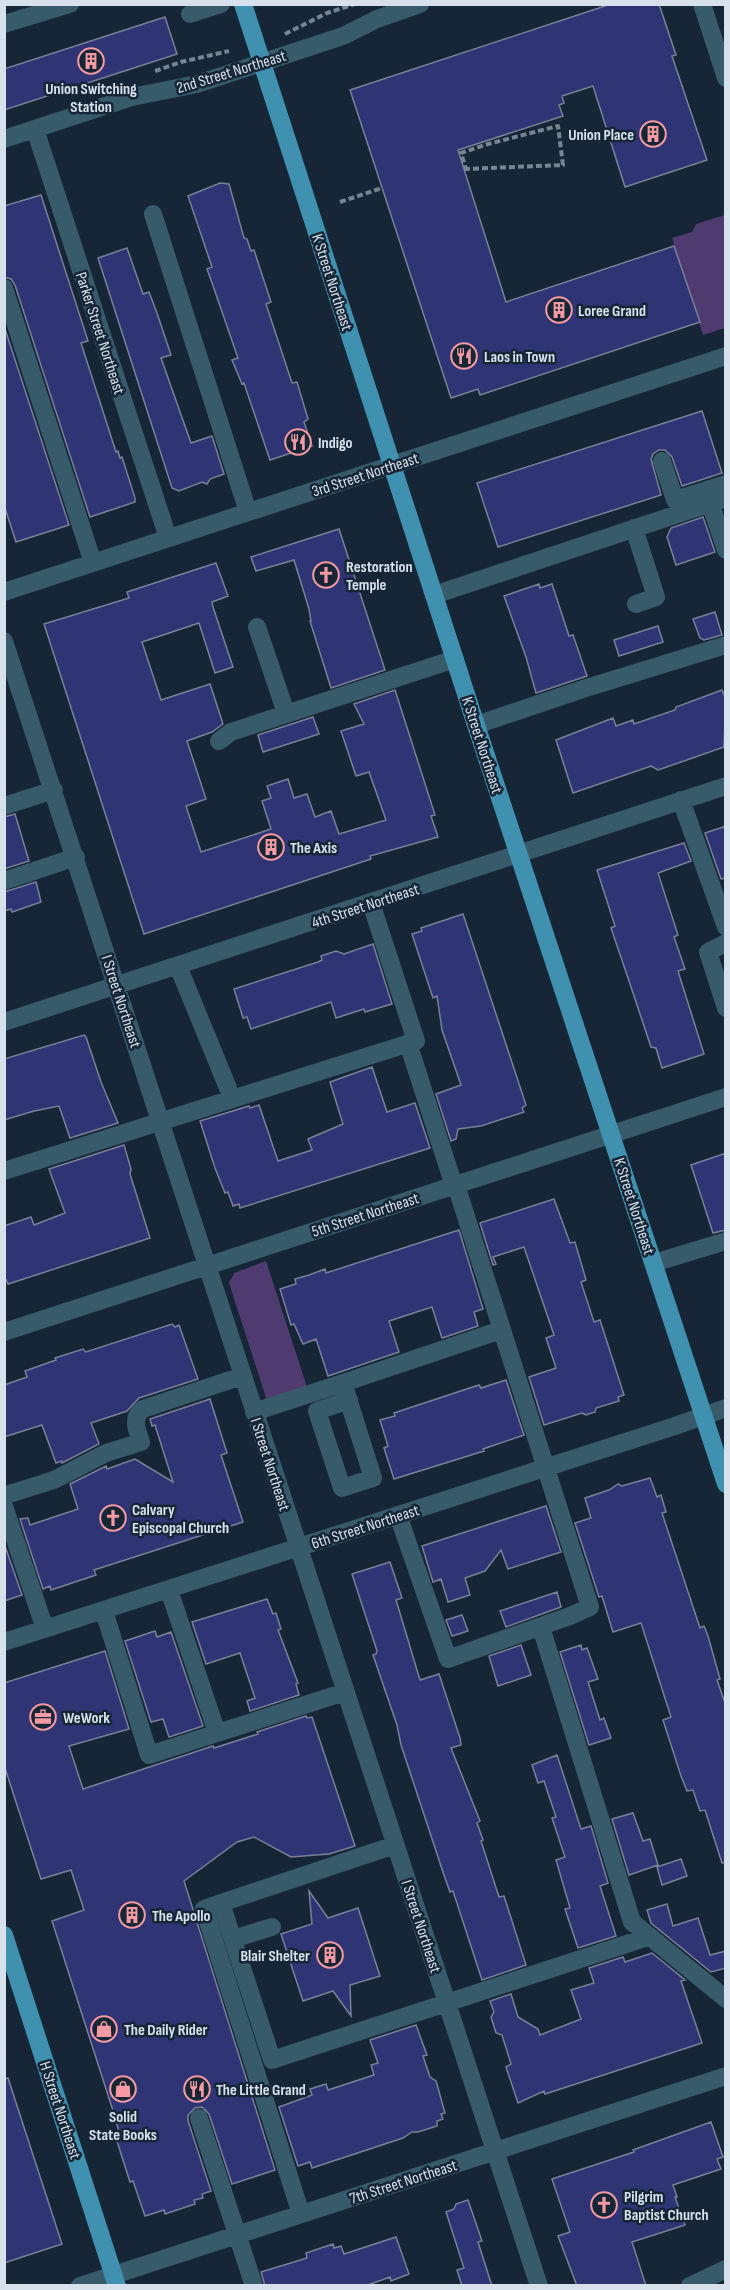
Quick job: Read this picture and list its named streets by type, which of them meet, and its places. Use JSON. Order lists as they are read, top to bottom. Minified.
{"streets":{"main road":["K Street Northeast","H Street Northeast"],"street":["2nd Street Northeast","Parker Street Northeast","3rd Street Northeast","4th Street Northeast","I Street Northeast","5th Street Northeast","6th Street Northeast","7th Street Northeast"]},"crossings":[["2nd Street Northeast","K Street Northeast"],["2nd Street Northeast","Parker Street Northeast"],["K Street Northeast","3rd Street Northeast"],["K Street Northeast","4th Street Northeast"],["K Street Northeast","5th Street Northeast"],["K Street Northeast","6th Street Northeast"],["Parker Street Northeast","3rd Street Northeast"],["4th Street Northeast","I Street Northeast"],["I Street Northeast","5th Street Northeast"],["I Street Northeast","6th Street Northeast"],["I Street Northeast","7th Street Northeast"],["H Street Northeast","7th Street Northeast"]],"places":{"building":["Union Switching Station","Union Place","Loree Grand","The Axis","The Apollo","Blair Shelter"],"restaurant":["Laos in Town","Indigo","The Little Grand"],"church":["Restoration Temple","Calvary Episcopal Church","Pilgrim Baptist Church"],"office":["WeWork"],"shop":["The Daily Rider","Solid State Books"]}}
